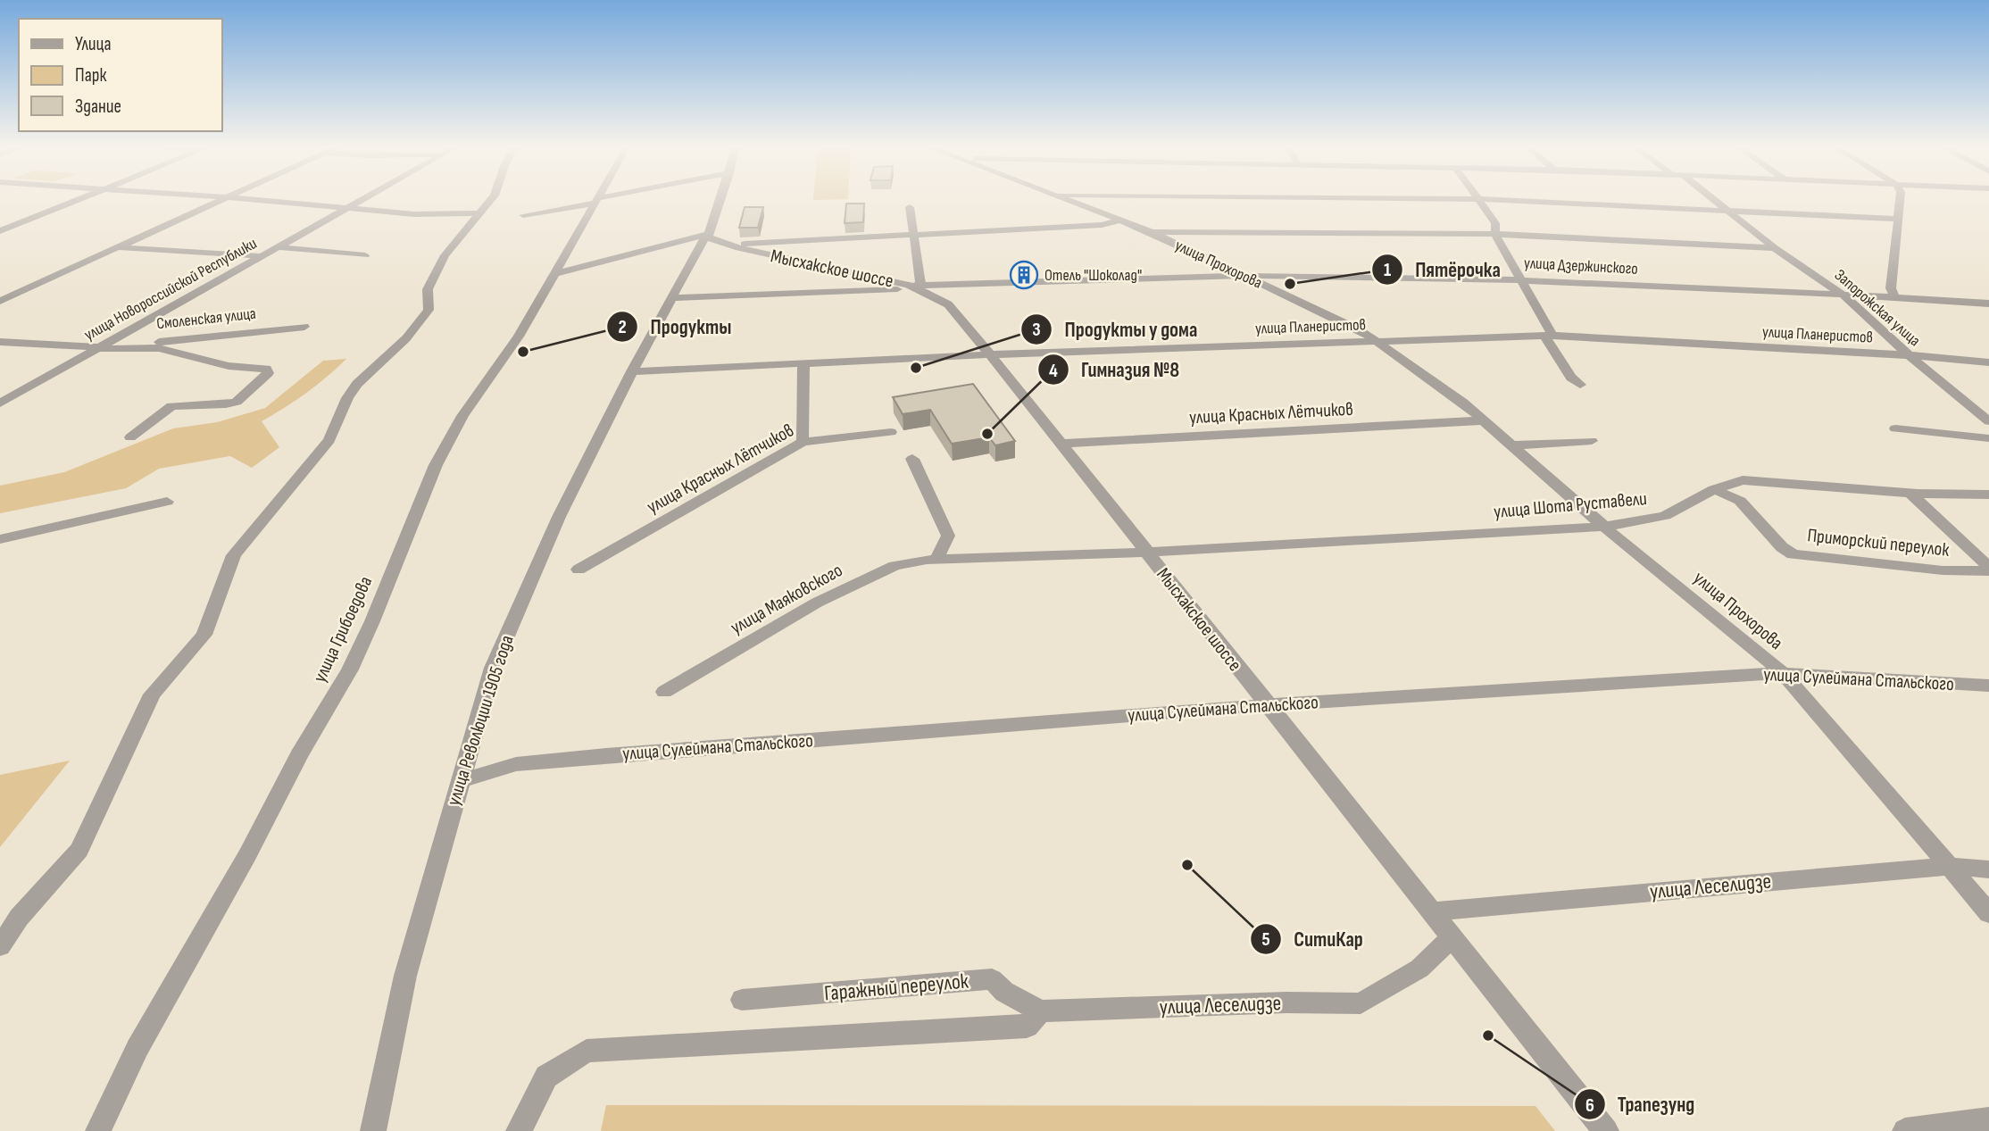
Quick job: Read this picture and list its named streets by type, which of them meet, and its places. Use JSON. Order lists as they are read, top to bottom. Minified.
{"streets":{"street":["улица Прохорова","улица Дзержинского","Мысхакское шоссе","улица Новороссийской Республики","Запорожская улица","Смоленская улица","улица Планеристов","улица Красных Лётчиков","улица Шота Руставели","Приморский переулок","улица Маяковского","улица Грибоедова","улица Сулеймана Стальского","улица Революции 1905 года","улица Леселидзе","Гаражный переулок"]},"crossings":[["улица Прохорова","улица Дзержинского"],["улица Прохорова","улица Планеристов"],["улица Прохорова","улица Красных Лётчиков"],["улица Прохорова","улица Шота Руставели"],["улица Прохорова","улица Сулеймана Стальского"],["улица Прохорова","улица Леселидзе"],["улица Дзержинского","Мысхакское шоссе"],["улица Дзержинского","Запорожская улица"],["улица Дзержинского","улица Революции 1905 года"],["Мысхакское шоссе","улица Планеристов"],["Мысхакское шоссе","улица Красных Лётчиков"],["Мысхакское шоссе","улица Шота Руставели"],["Мысхакское шоссе","улица Маяковского"],["Мысхакское шоссе","улица Сулеймана Стальского"],["Мысхакское шоссе","улица Революции 1905 года"],["Мысхакское шоссе","улица Леселидзе"],["улица Новороссийской Республики","Смоленская улица"],["Запорожская улица","улица Планеристов"],["улица Планеристов","улица Революции 1905 года"],["улица Шота Руставели","Приморский переулок"],["улица Шота Руставели","улица Маяковского"],["улица Сулеймана Стальского","улица Революции 1905 года"],["улица Леселидзе","Гаражный переулок"]],"places":{"building":["Отель \"Шоколад\""],"other":["Пятёрочка","Продукты","Продукты у дома","Гимназия №8","СитиКар","Трапезунд"]},"legend":["Улица","Парк","Здание"]}
